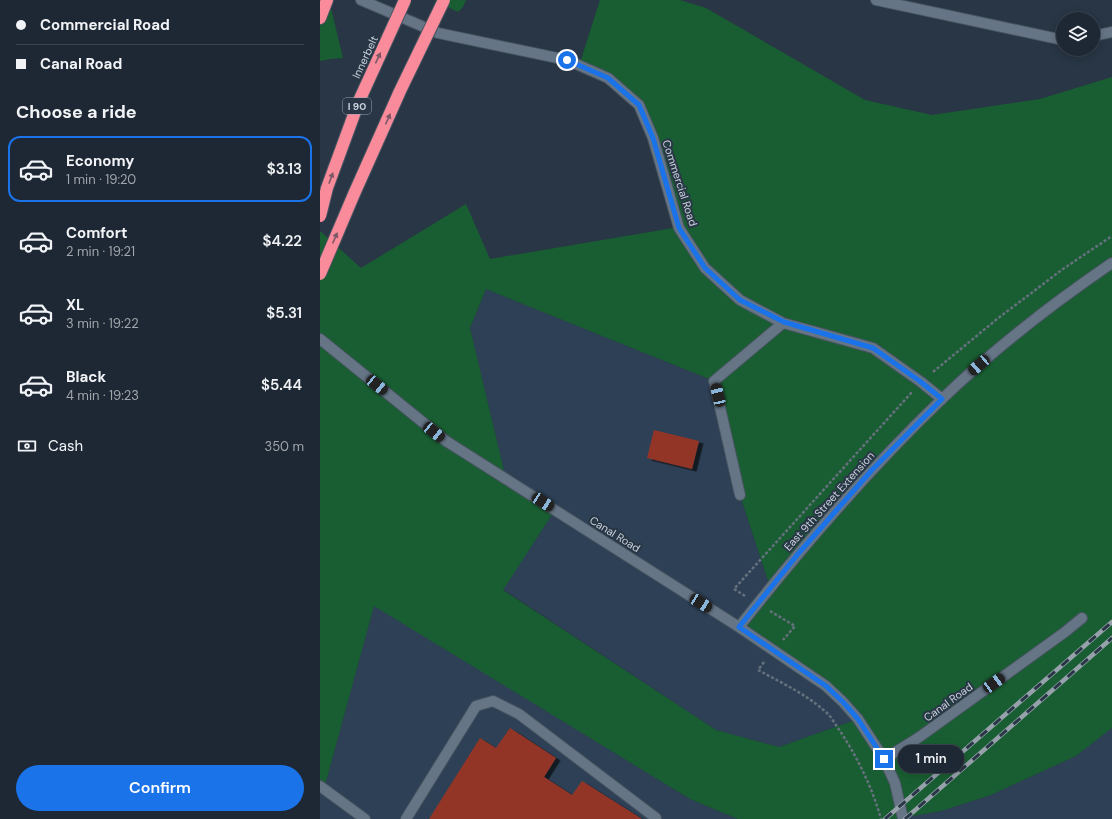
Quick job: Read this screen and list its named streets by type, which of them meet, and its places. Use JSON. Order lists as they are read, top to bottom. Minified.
{"streets":{"highway":["Innerbelt","I 90"],"street":["Commercial Road","East 9th Street Extension","Canal Road"]},"crossings":[["Commercial Road","East 9th Street Extension"],["East 9th Street Extension","Canal Road"]],"page":{"banner":["Commercial Road","Canal Road"],"heading":"Choose a ride","list":[{"name":"Economy","note":"1 min · 19:20","value":"$3.13"},{"name":"Comfort","note":"2 min · 19:21","value":"$4.22"},{"name":"XL","note":"3 min · 19:22","value":"$5.31"},{"name":"Black","note":"4 min · 19:23","value":"$5.44"}],"pay":["Cash","350 m"],"bubble":"1 min","buttons":"Confirm"}}
